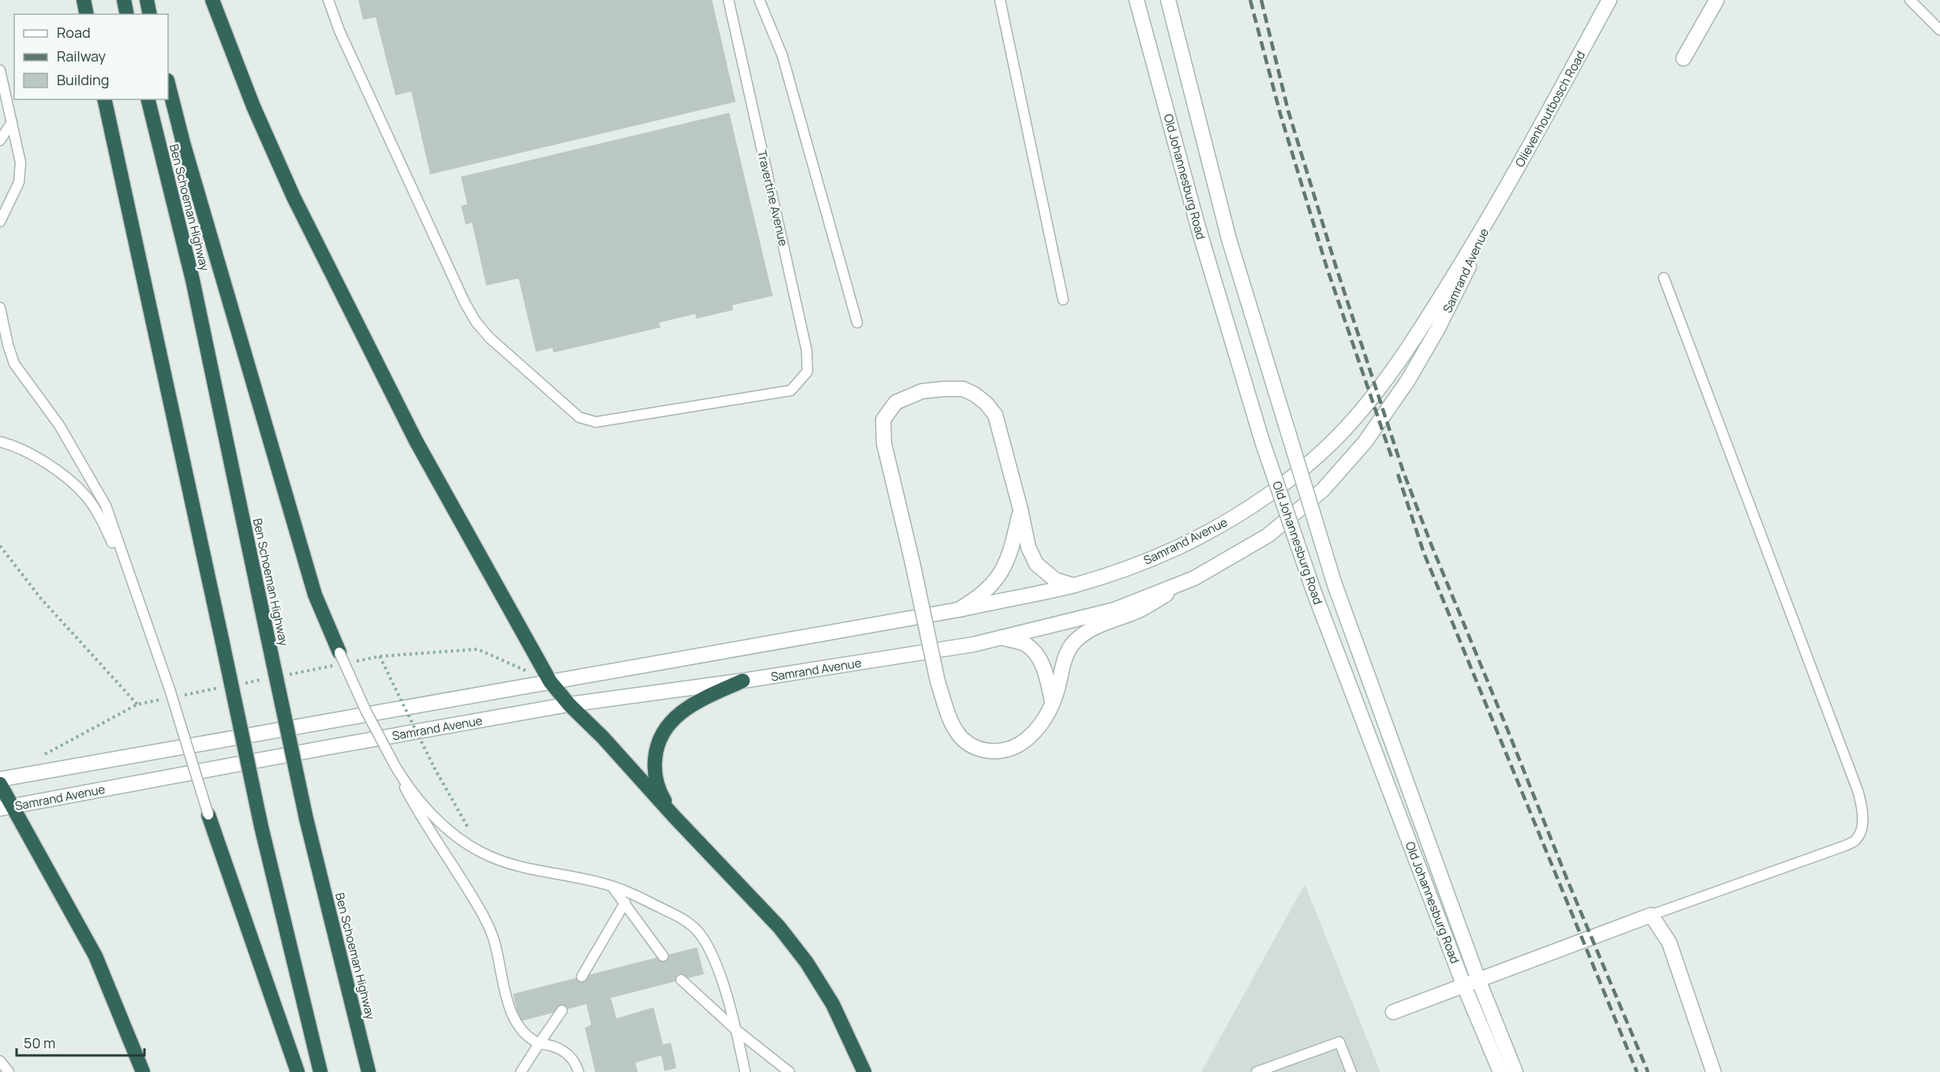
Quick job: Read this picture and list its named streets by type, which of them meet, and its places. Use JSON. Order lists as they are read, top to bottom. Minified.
{"streets":{"highway":["Ben Schoeman Highway"],"main road":["Olievenhoutbosch Road","Old Johannesburg Road","Samrand Avenue"],"lane":["Travertine Avenue"]},"crossings":[["Olievenhoutbosch Road","Samrand Avenue"]],"legend":["Road","Railway","Building"],"scale_bar":"50 m"}
